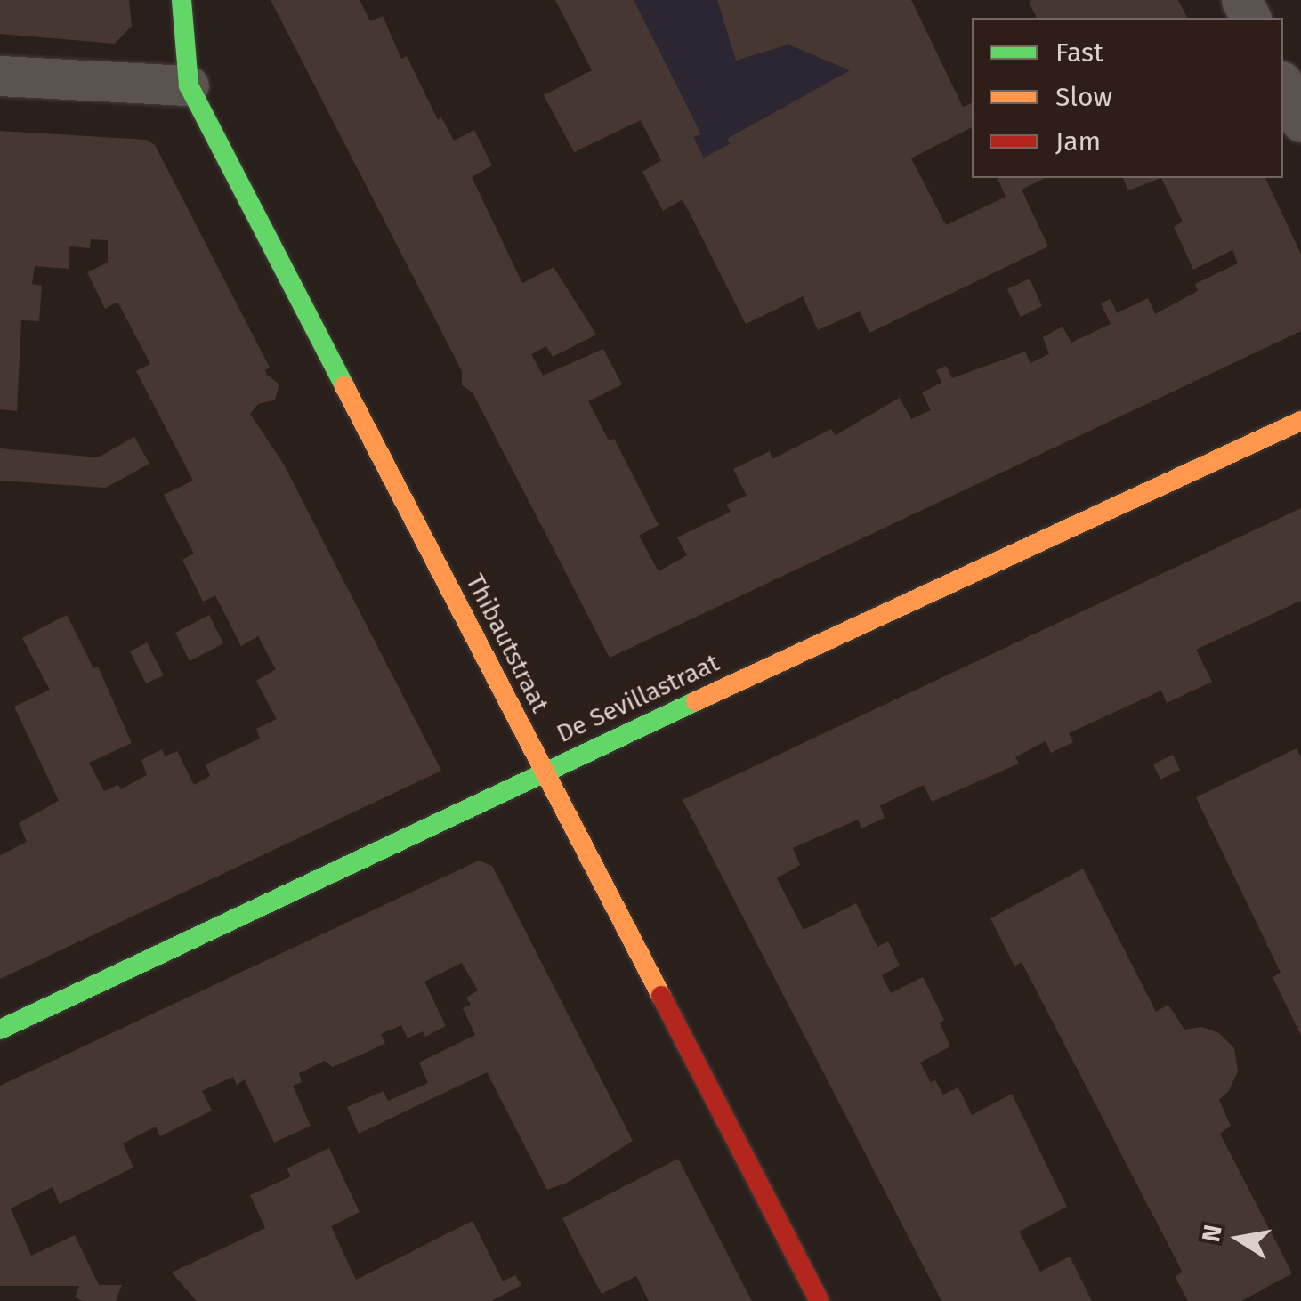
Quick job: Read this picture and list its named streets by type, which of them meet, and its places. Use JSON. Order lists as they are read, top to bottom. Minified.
{"streets":{"street":["Thibautstraat","De Sevillastraat"]},"crossings":[["Thibautstraat","De Sevillastraat"]],"legend":["Fast","Slow","Jam"],"north":"left"}
